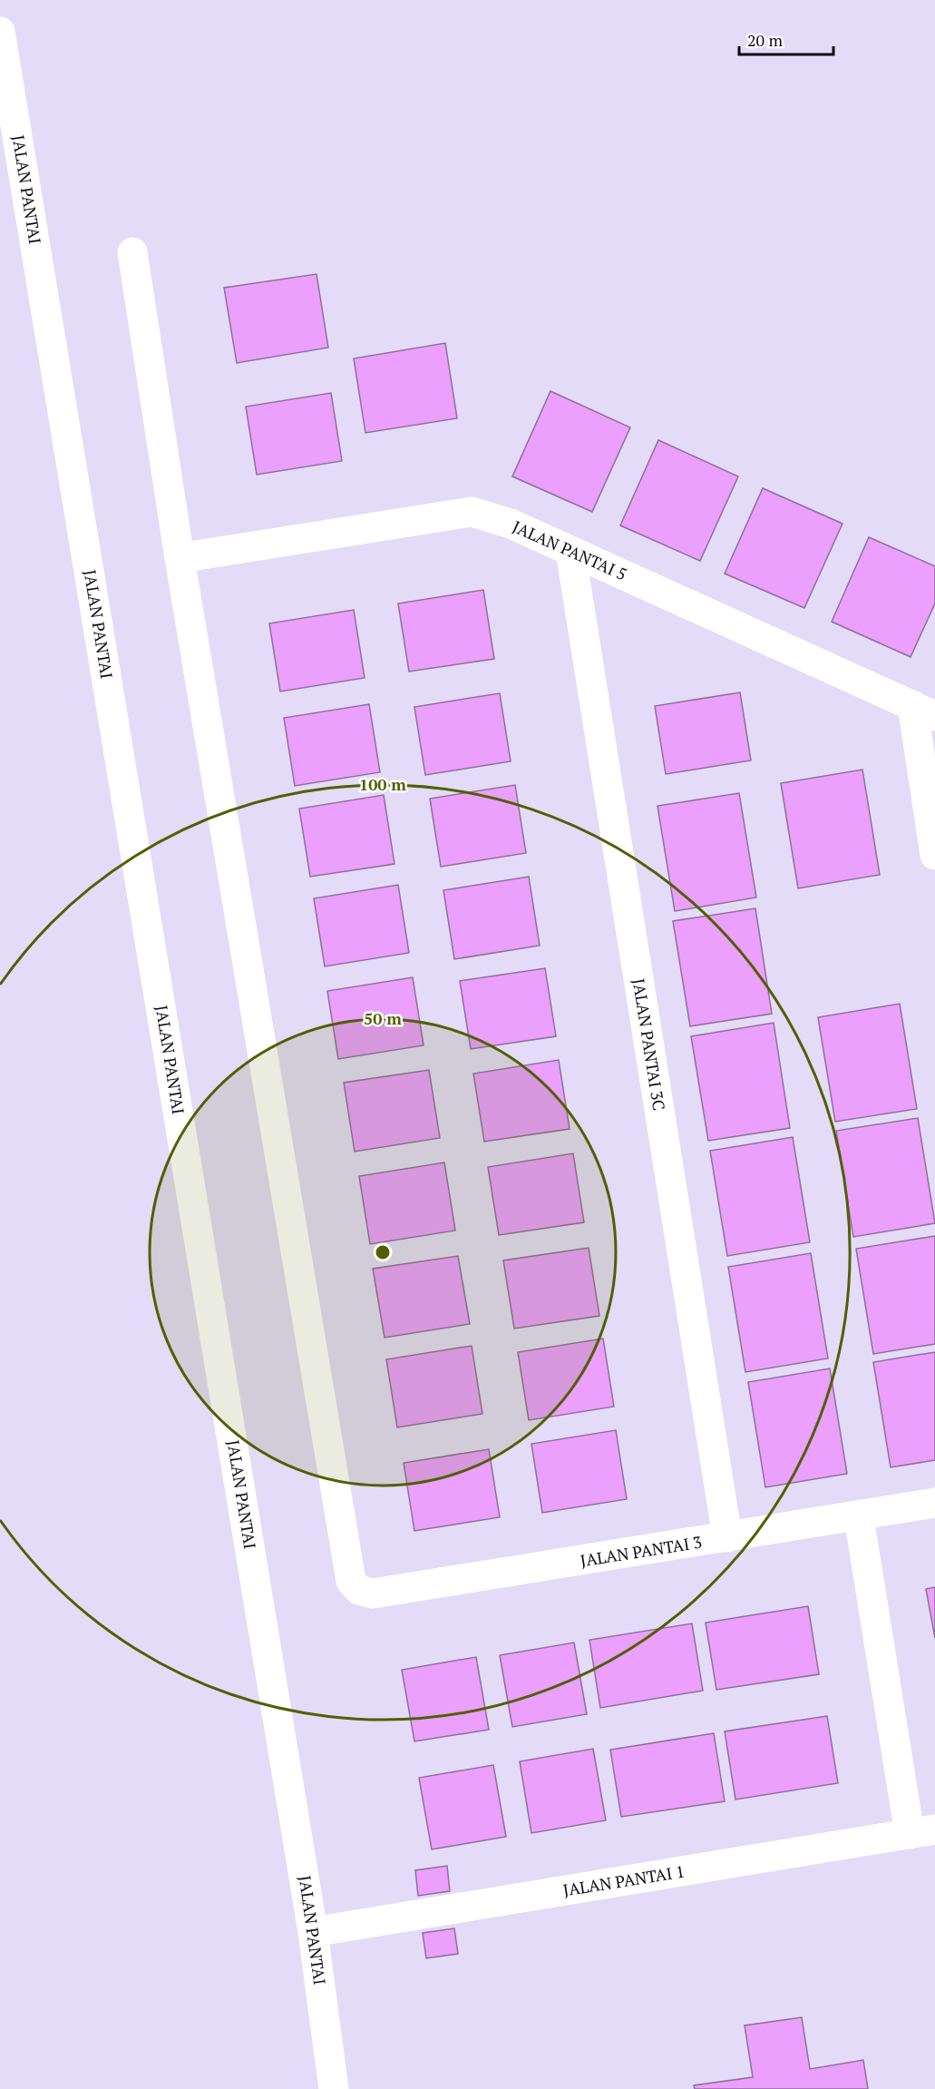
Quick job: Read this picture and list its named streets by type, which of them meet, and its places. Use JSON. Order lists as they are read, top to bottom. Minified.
{"streets":{"street":["JALAN PANTAI","JALAN PANTAI 5","JALAN PANTAI 3C","JALAN PANTAI 3","JALAN PANTAI 1"]},"crossings":[["JALAN PANTAI","JALAN PANTAI 1"],["JALAN PANTAI 5","JALAN PANTAI 3C"],["JALAN PANTAI 5","JALAN PANTAI 3"],["JALAN PANTAI 3C","JALAN PANTAI 3"]],"scale_bar":"20 m","rings":["100 m","50 m"]}
